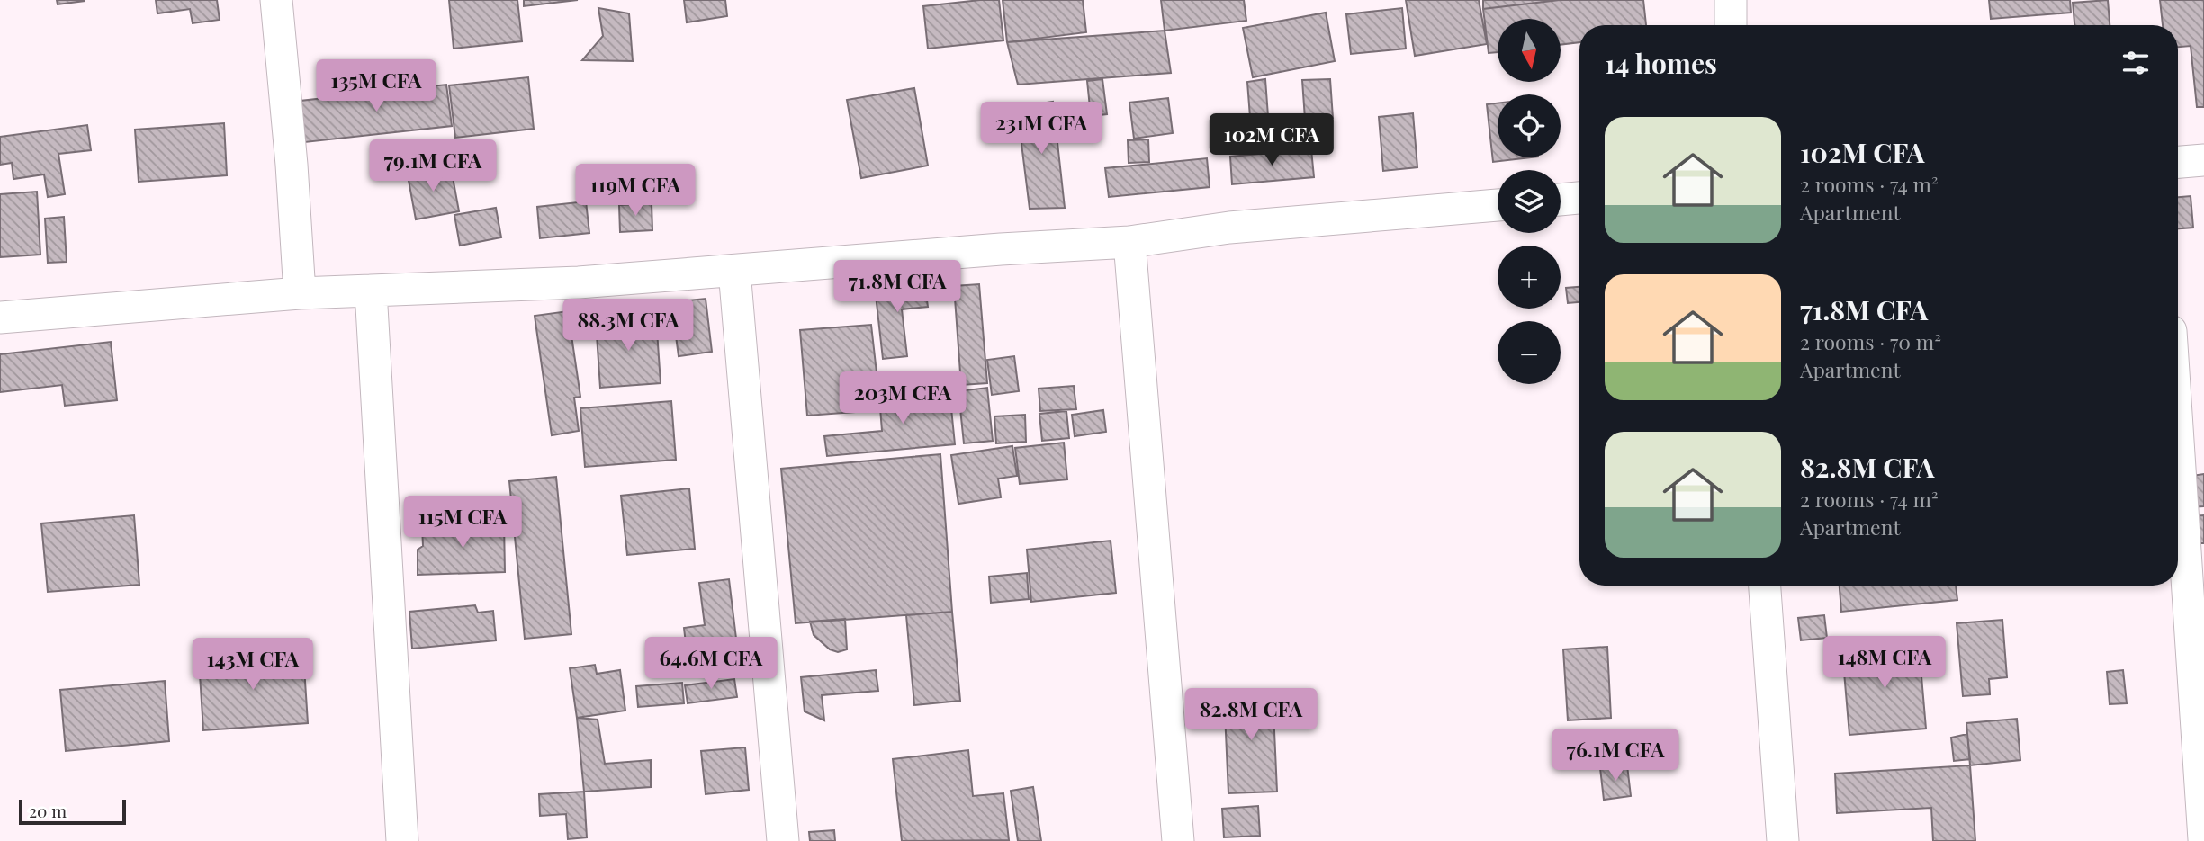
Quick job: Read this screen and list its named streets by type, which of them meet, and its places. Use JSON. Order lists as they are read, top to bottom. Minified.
{"scale_bar":"20 m","north":"bottom","page":{"map_buttons":["+","−"],"heading":"14 homes","price":["135M CFA","231M CFA","102M CFA","79.1M CFA","119M CFA","71.8M CFA","88.3M CFA","203M CFA","115M CFA","148M CFA","64.6M CFA","143M CFA","82.8M CFA","76.1M CFA"],"list":[{"name":"102M CFA","note":"2 rooms · 74 m² · Apartment"},{"name":"71.8M CFA","note":"2 rooms · 70 m² · Apartment"},{"name":"82.8M CFA","note":"2 rooms · 74 m² · Apartment"}],"scale":"20 m"}}
